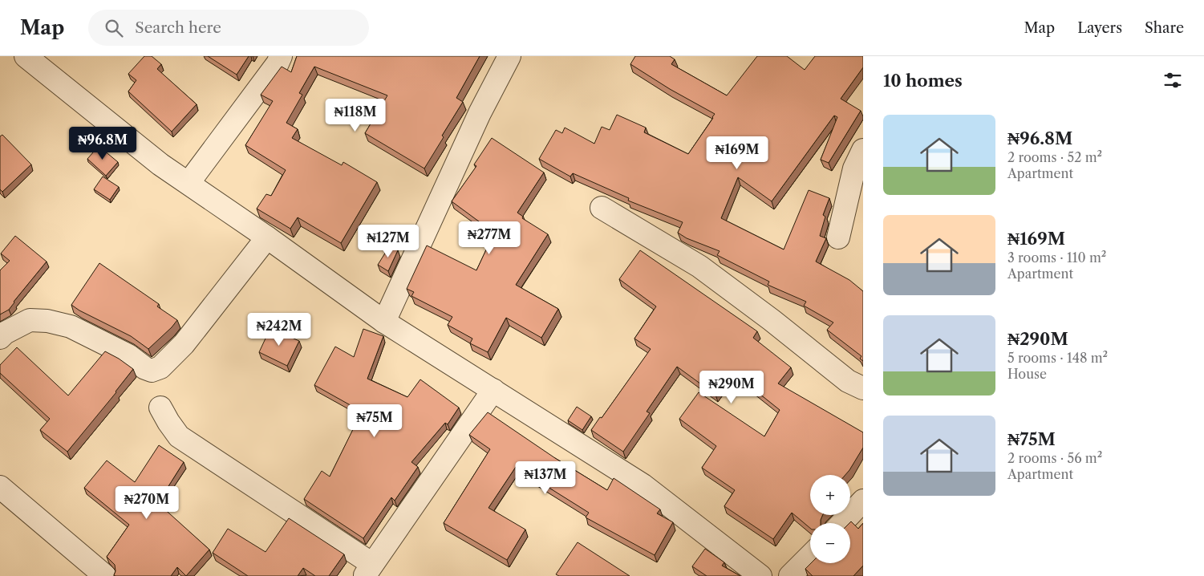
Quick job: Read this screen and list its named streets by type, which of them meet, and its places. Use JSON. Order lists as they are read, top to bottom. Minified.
{"page":{"header":"Map","search":"Search here","nav":["Map","Layers","Share"],"heading":"10 homes","price":["₦118M","₦96.8M","₦169M","₦277M","₦127M","₦242M","₦290M","₦75M","₦137M","₦270M"],"list":[{"name":"₦96.8M","note":"2 rooms · 52 m² · Apartment"},{"name":"₦169M","note":"3 rooms · 110 m² · Apartment"},{"name":"₦290M","note":"5 rooms · 148 m² · House"},{"name":"₦75M","note":"2 rooms · 56 m² · Apartment"}],"map_buttons":["+","−"]}}
